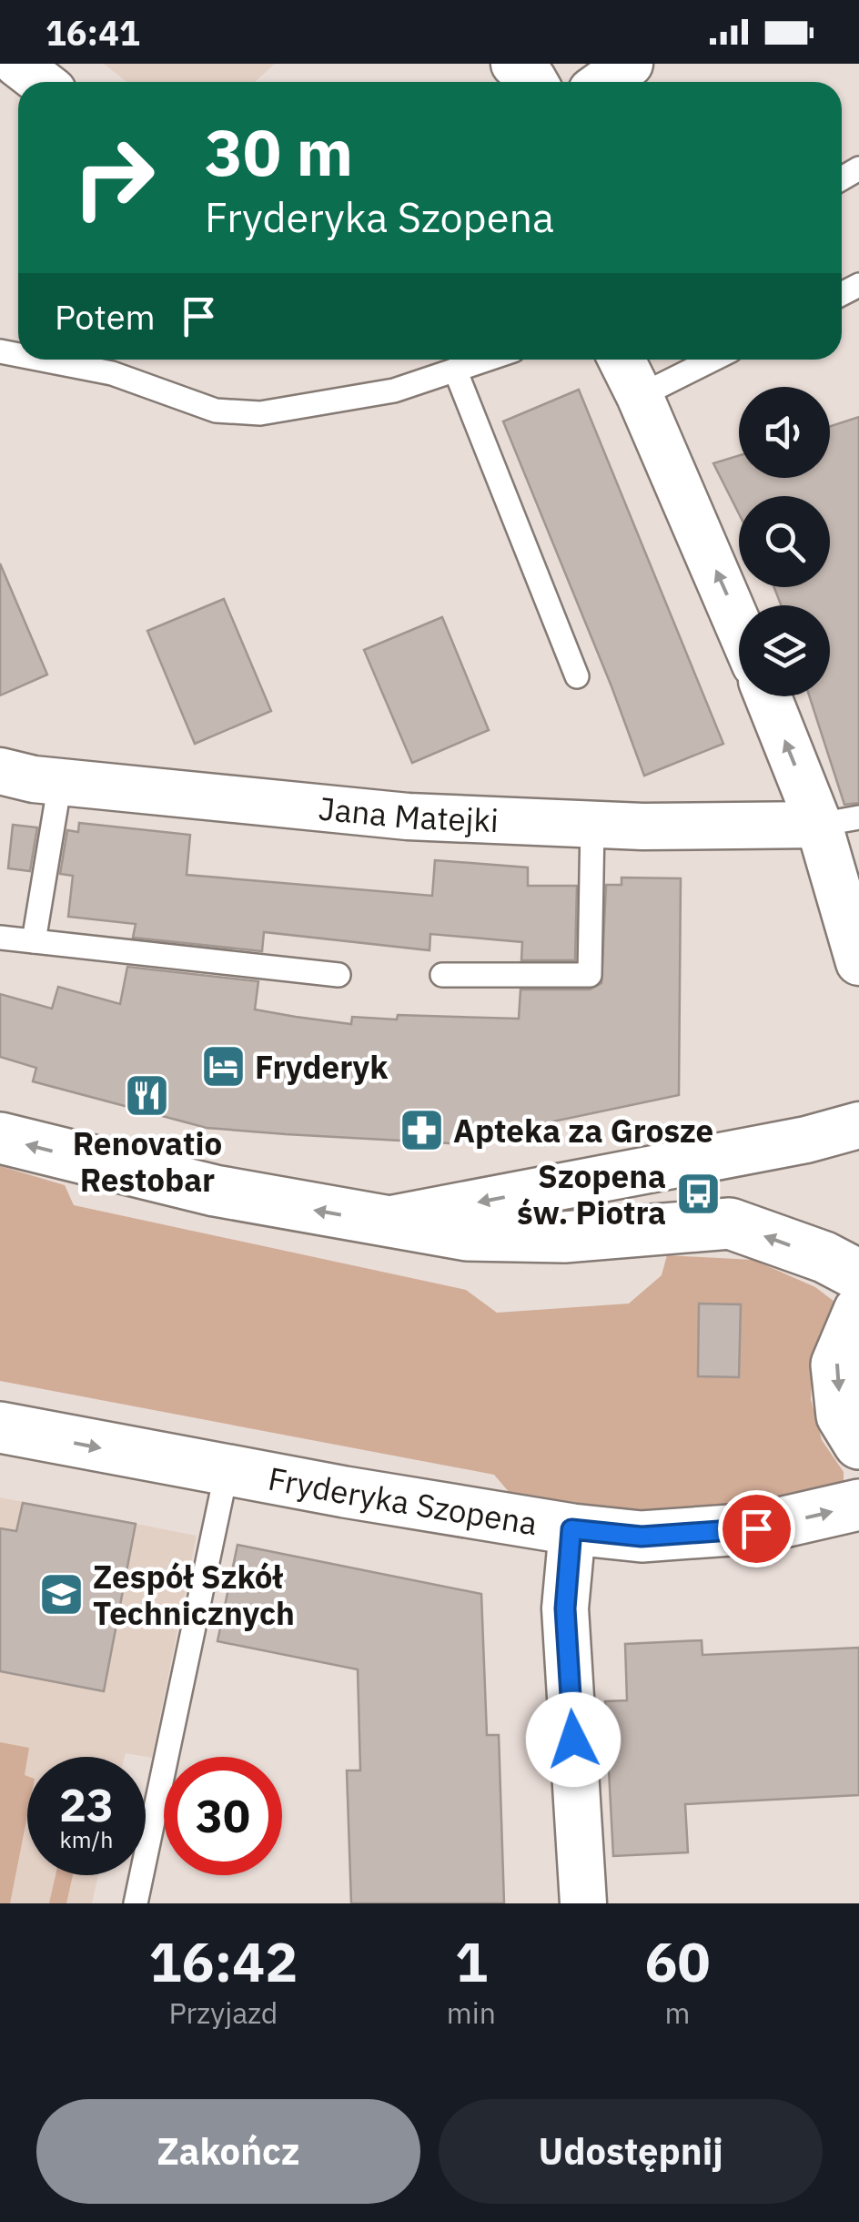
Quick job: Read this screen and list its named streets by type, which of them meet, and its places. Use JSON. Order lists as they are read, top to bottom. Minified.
{"streets":{"street":["Jana Matejki","Fryderyka Szopena"]},"places":{"hotel":["Fryderyk"],"restaurant":["Renovatio Restobar"],"pharmacy":["Apteka za Grosze"],"bus stop":["Szopena św. Piotra"],"school or university":["Zespół Szkół Technicznych"]},"page":{"status":"16:41","turn":["30 m","Fryderyka Szopena"],"then":"Potem","speed":"23 km/h","limit":"30","eta":["16:42","Przyjazd","1","min","60","m"],"buttons":["Zakończ","Udostępnij"]}}
